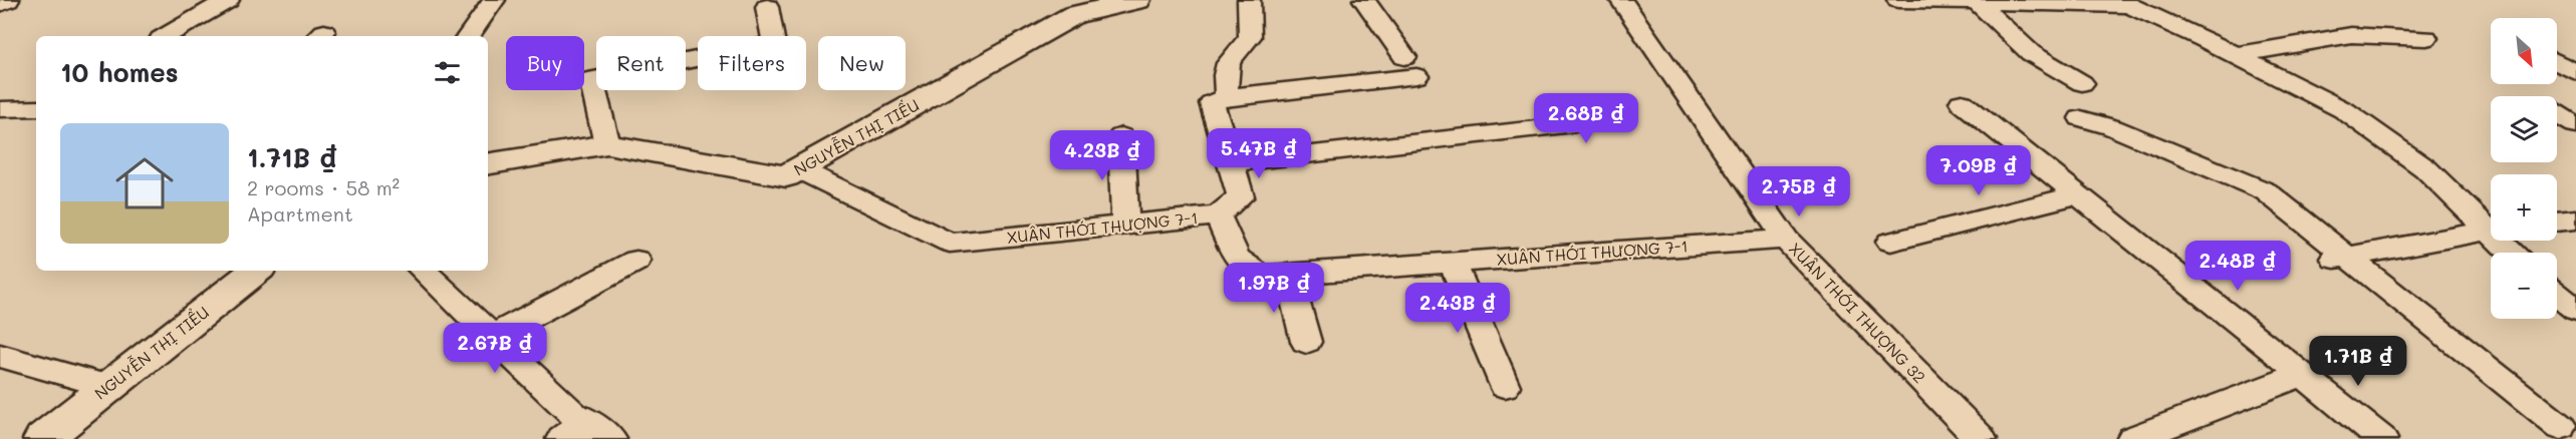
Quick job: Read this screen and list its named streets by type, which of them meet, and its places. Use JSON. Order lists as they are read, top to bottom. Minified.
{"streets":{"street":["NGUYỄN THỊ TIỂU","XUÂN THỚI THƯỢNG 7-1","XUÂN THỚI THƯỢNG 32"]},"crossings":[["NGUYỄN THỊ TIỂU","XUÂN THỚI THƯỢNG 7-1"],["XUÂN THỚI THƯỢNG 7-1","XUÂN THỚI THƯỢNG 32"]],"north":"bottom right","page":{"map_buttons":["+","−"],"chip":["Buy","Rent","Filters","New"],"heading":"10 homes","price":["2.68B ₫","5.47B ₫","4.23B ₫","7.09B ₫","2.75B ₫","2.48B ₫","1.97B ₫","2.43B ₫","2.67B ₫","1.71B ₫"],"list":[{"name":"1.71B ₫","note":"2 rooms · 58 m² · Apartment"}]}}
